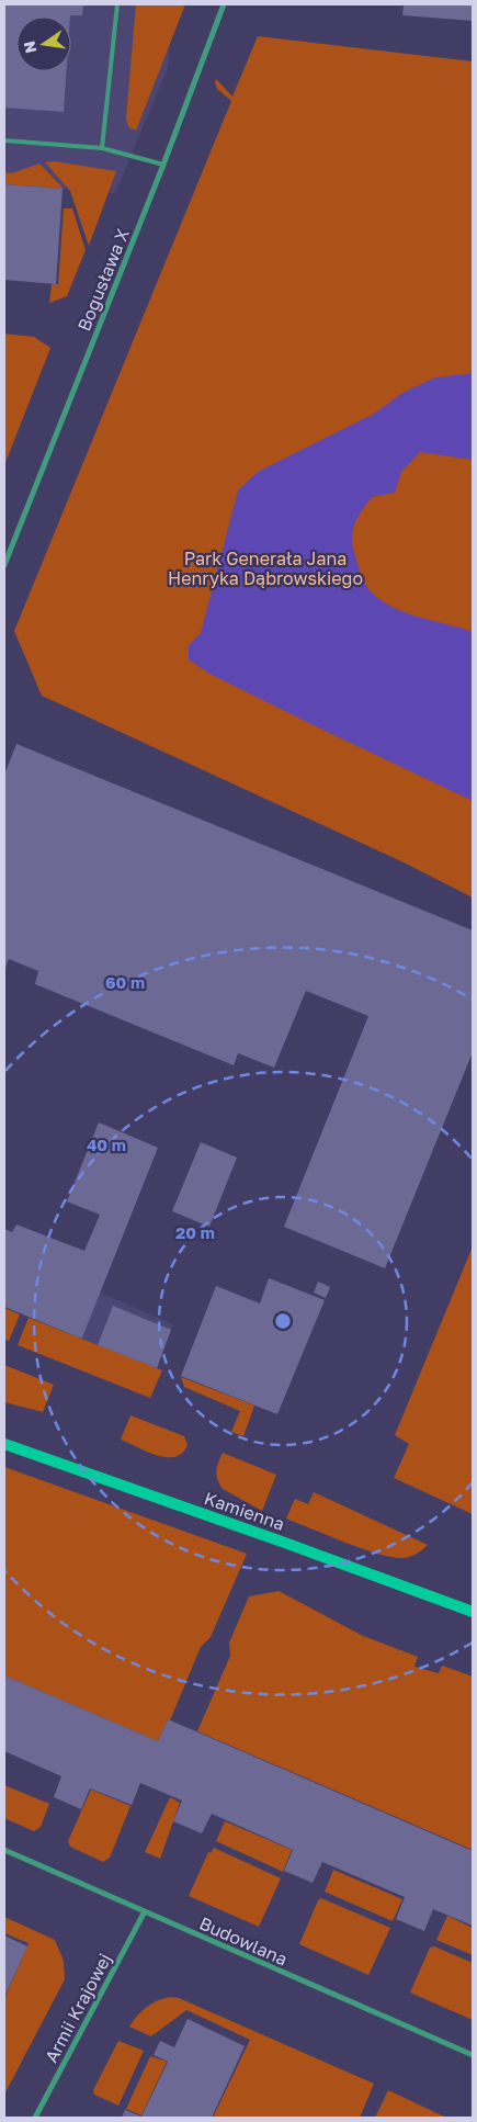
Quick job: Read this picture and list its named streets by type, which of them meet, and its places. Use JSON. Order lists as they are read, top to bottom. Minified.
{"streets":{"street":["Bogusława X","Kamienna","Budowlana","Armii Krajowej"]},"crossings":[["Budowlana","Armii Krajowej"]],"parks":["Park Generała Jana Henryka Dąbrowskiego"],"north":"left","rings":["60 m","40 m","20 m"]}
